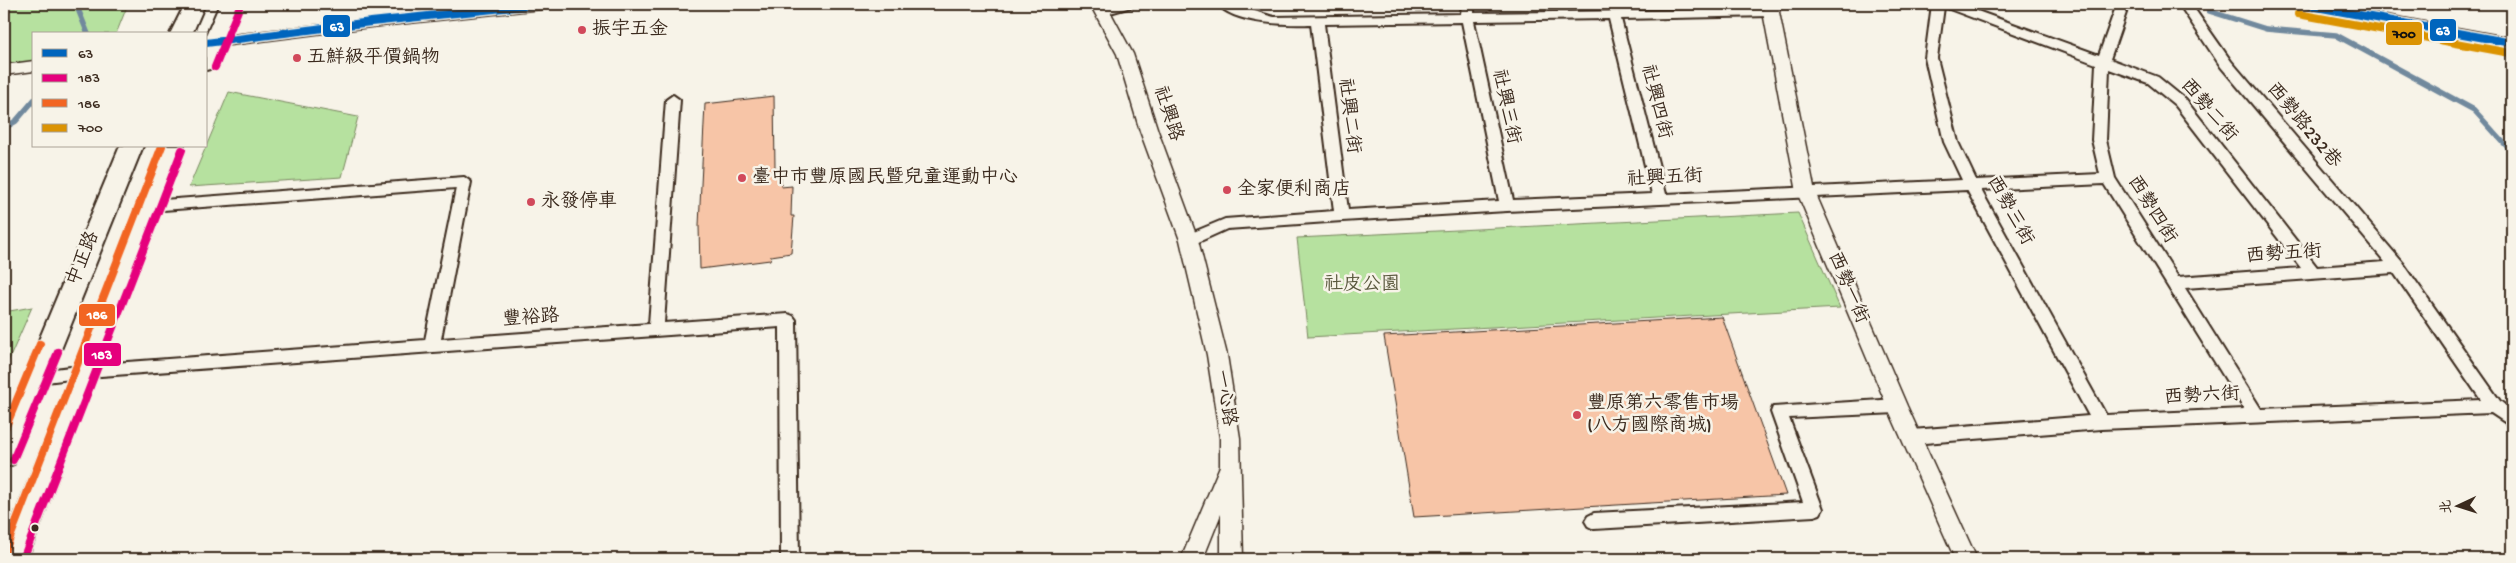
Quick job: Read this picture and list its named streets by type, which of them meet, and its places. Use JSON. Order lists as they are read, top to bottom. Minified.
{"streets":{"main road":["中正路"],"street":["社興四街","社興三街","西勢二街","社興路","社興二街","西勢路232巷","社興五街","西勢四街","西勢三街","西勢五街","西勢一街","豐裕路","西勢六街","一心路"]},"crossings":[["社興四街","社興五街"],["社興三街","社興五街"],["西勢二街","西勢四街"],["西勢二街","西勢五街"],["社興路","社興五街"],["社興路","一心路"],["社興二街","社興五街"],["西勢路232巷","西勢五街"],["西勢路232巷","西勢六街"],["社興五街","西勢四街"],["社興五街","西勢三街"],["社興五街","西勢一街"],["社興五街","一心路"],["西勢四街","西勢五街"],["西勢四街","西勢六街"],["西勢三街","西勢六街"],["中正路","豐裕路"],["西勢一街","西勢六街"]],"parks":["社皮公園"],"places":["振宇五金","五鮮級平價鍋物","臺中市豐原國民暨兒童運動中心","全家便利商店","永發停車","豐原第六零售市場 (八方國際商城)"],"lines":["transit line 63","transit line 183","transit line 700","transit line 186"],"legend":["63","183","186","700"],"north":"left"}
